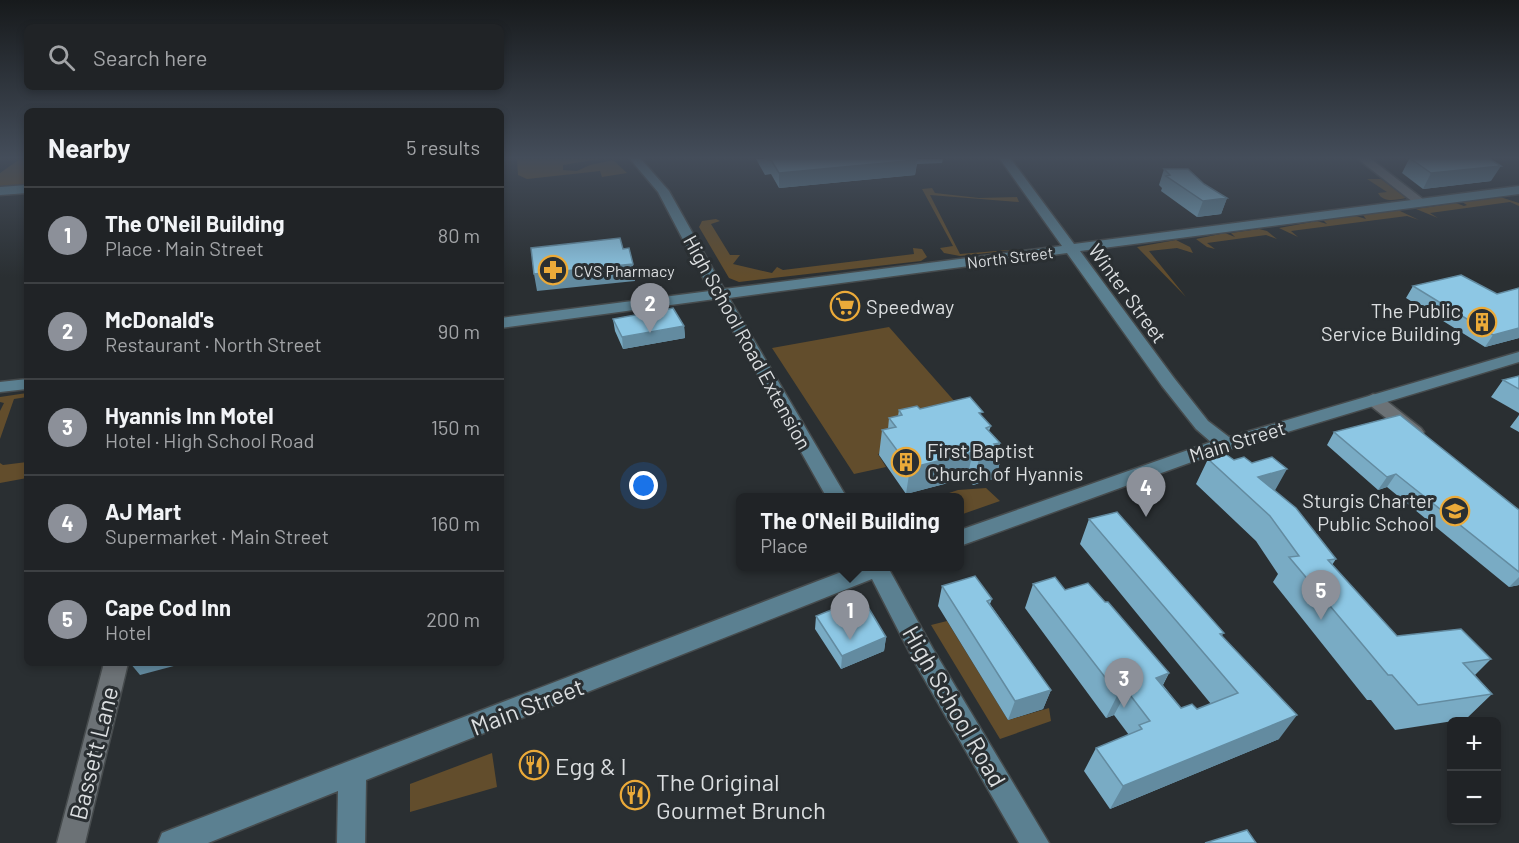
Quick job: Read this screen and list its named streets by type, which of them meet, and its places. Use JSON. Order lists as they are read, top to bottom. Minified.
{"streets":{"street":["North Street","Winter Street","High School Road Extension","Main Street","High School Road","Bassett Lane"]},"crossings":[["North Street","Winter Street"],["North Street","High School Road Extension"],["Winter Street","Main Street"]],"places":{"pharmacy":["CVS Pharmacy"],"supermarket":["Speedway"],"building":["The Public Service Building","First Baptist Church of Hyannis"],"school or university":["Sturgis Charter Public School"],"restaurant":["Egg & I","The Original Gourmet Brunch"]},"page":{"search":"Search here","heading":["Nearby","5 results"],"list":[{"mark":"1","name":"The O'Neil Building","note":"Place · Main Street","value":"80 m"},{"mark":"2","name":"McDonald's","note":"Restaurant · North Street","value":"90 m"},{"mark":"3","name":"Hyannis Inn Motel","note":"Hotel · High School Road","value":"150 m"},{"mark":"4","name":"AJ Mart","note":"Supermarket · Main Street","value":"160 m"},{"mark":"5","name":"Cape Cod Inn","note":"Hotel","value":"200 m"}],"pins":["2","4","5","1","3"],"popup":["The O'Neil Building","Place"],"map_buttons":["+","−"]}}
